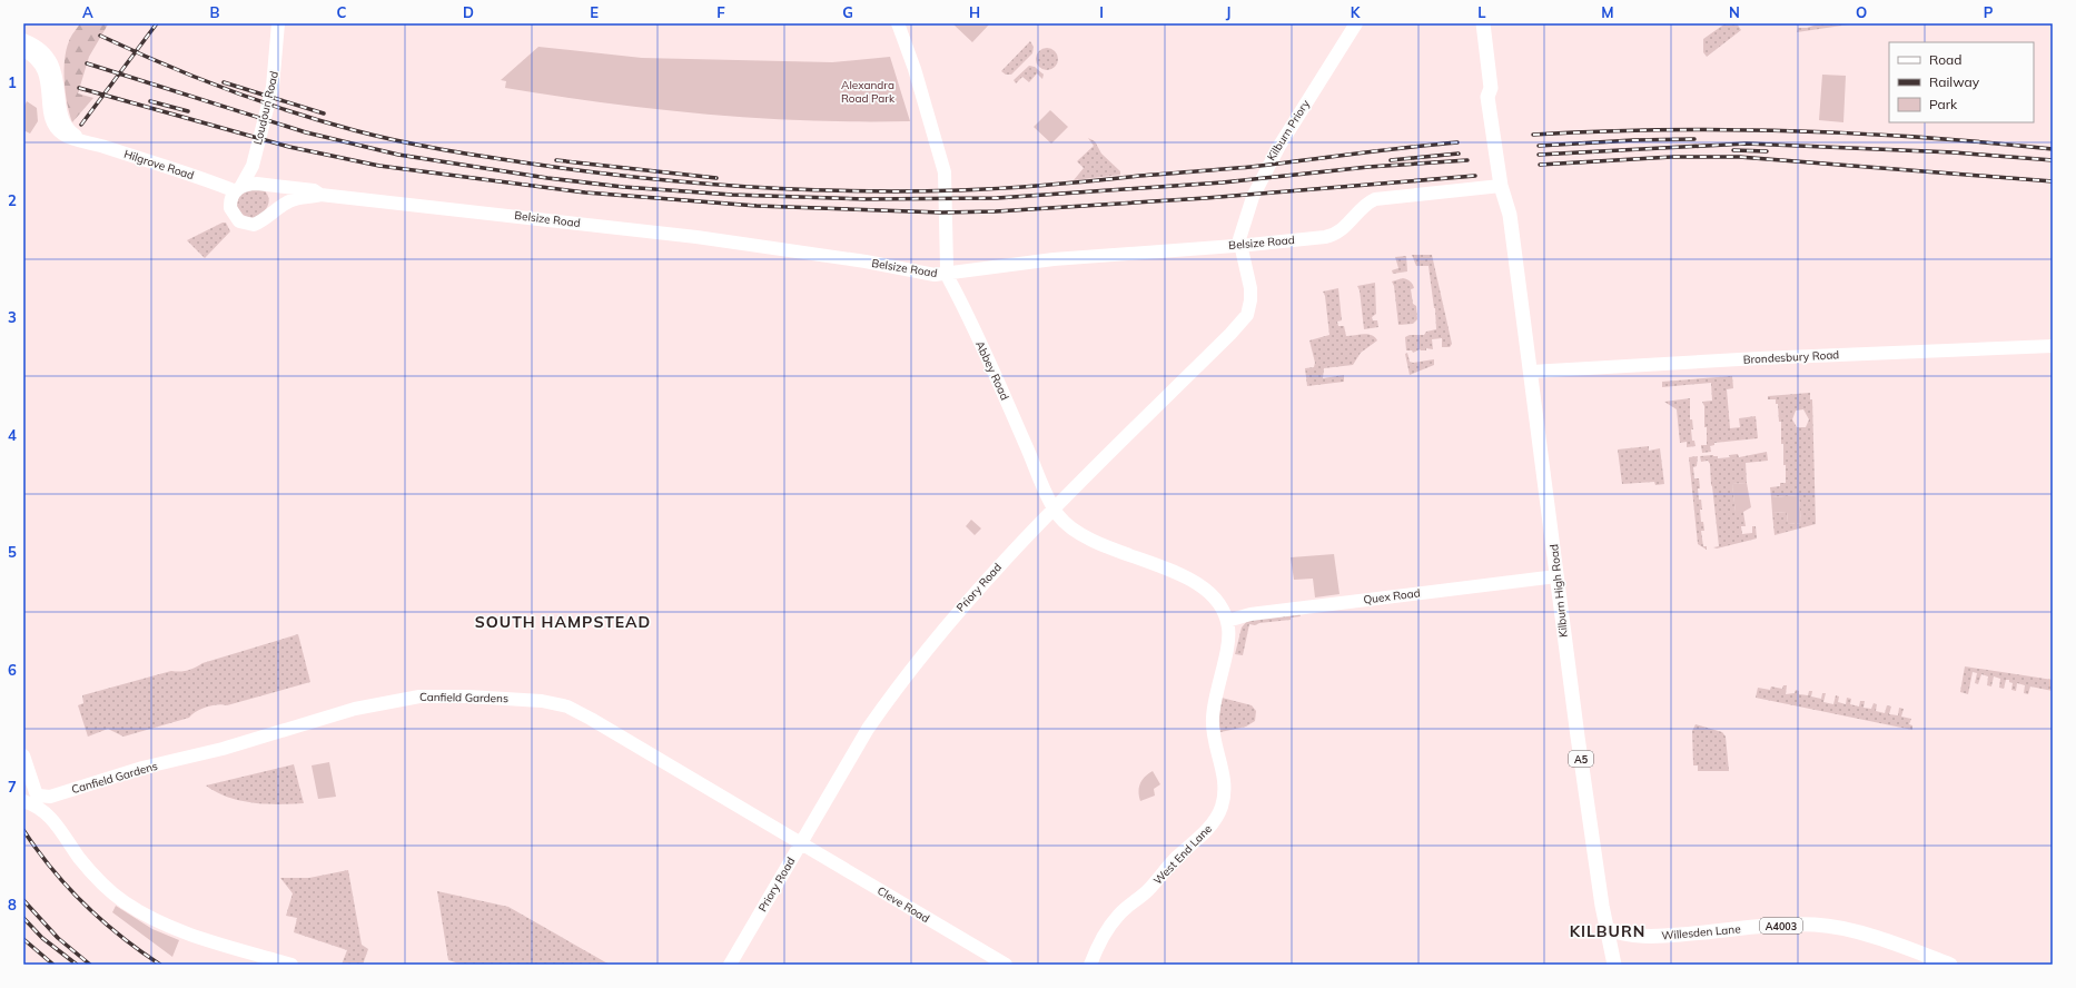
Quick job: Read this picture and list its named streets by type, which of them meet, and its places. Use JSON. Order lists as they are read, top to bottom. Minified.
{"streets":{"main road":["Loudoun Road","Kilburn Priory","Hilgrove Road","Belsize Road","Brondesbury Road","Abbey Road","Priory Road","Kilburn High Road","Quex Road","Canfield Gardens","A5","West End Lane","Cleve Road","A4003","Willesden Lane"]},"crossings":[["Loudoun Road","Hilgrove Road"],["Loudoun Road","Belsize Road"],["Kilburn Priory","Belsize Road"],["Kilburn Priory","Priory Road"],["Hilgrove Road","Belsize Road"],["Belsize Road","Abbey Road"],["Belsize Road","Priory Road"],["Belsize Road","Kilburn High Road"],["Brondesbury Road","Kilburn High Road"],["Abbey Road","Priory Road"],["Abbey Road","Quex Road"],["Abbey Road","West End Lane"],["Priory Road","Canfield Gardens"],["Priory Road","Cleve Road"],["Kilburn High Road","Quex Road"],["Kilburn High Road","Willesden Lane"],["Quex Road","West End Lane"],["Canfield Gardens","Cleve Road"]],"districts":["SOUTH HAMPSTEAD","KILBURN"],"parks":["Alexandra Road Park"],"legend":["Road","Railway","Park"],"grid":{"columns":["A","B","C","D","E","F","G","H","I","J","K","L","M","N","O","P"],"rows":["1","2","3","4","5","6","7","8"]}}
